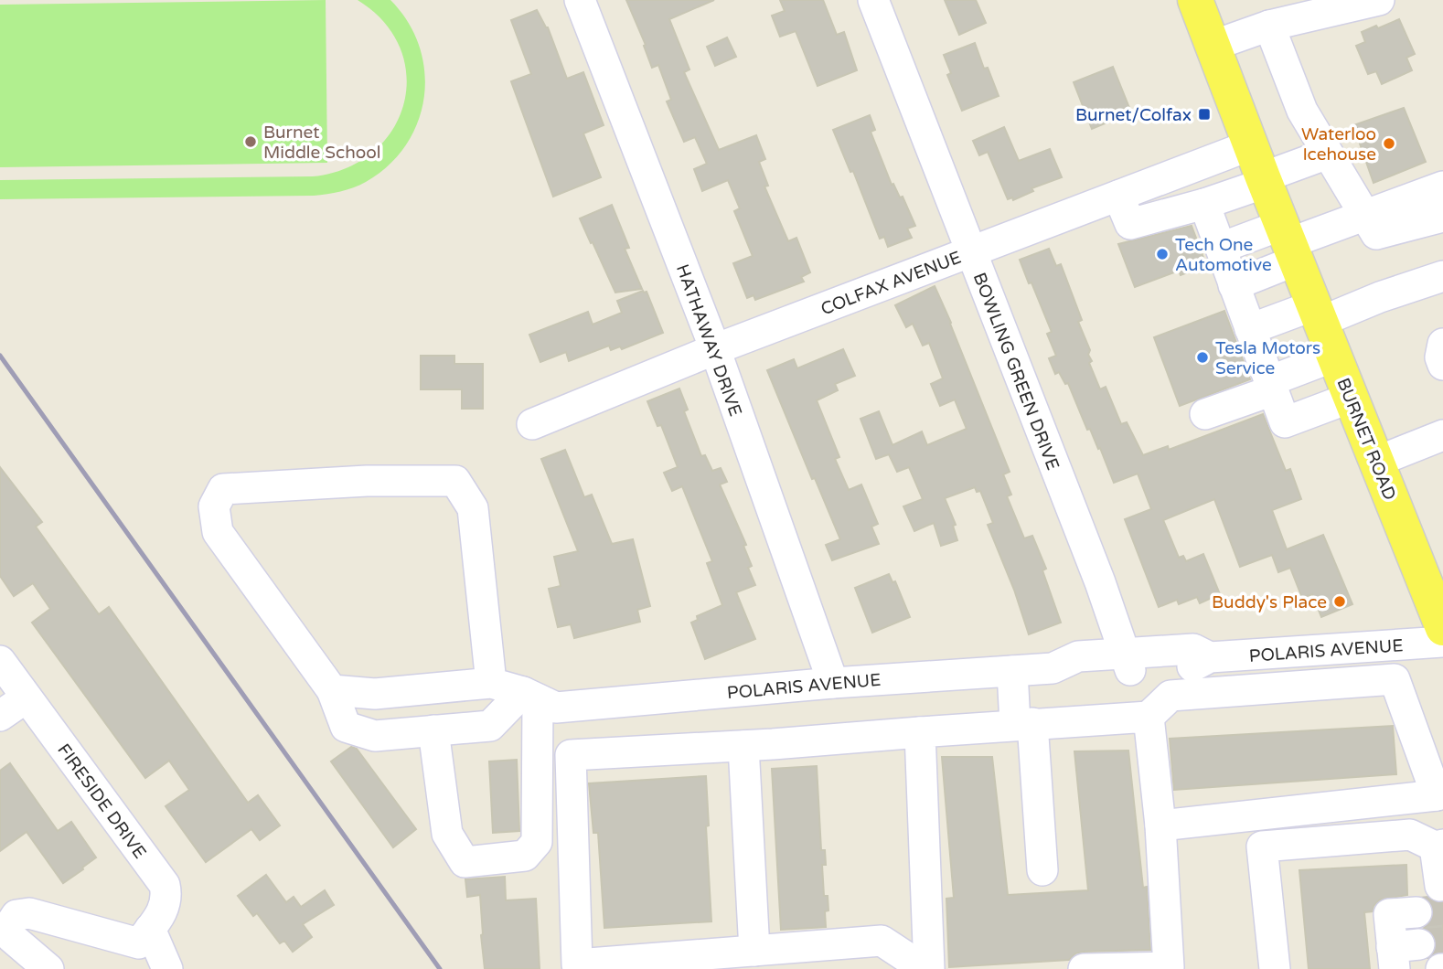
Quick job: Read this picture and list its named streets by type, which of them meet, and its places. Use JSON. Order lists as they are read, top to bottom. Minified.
{"streets":{"main road":["BURNET ROAD"],"street":["COLFAX AVENUE","HATHAWAY DRIVE","BOWLING GREEN DRIVE","POLARIS AVENUE","FIRESIDE DRIVE"]},"crossings":[["COLFAX AVENUE","HATHAWAY DRIVE"],["COLFAX AVENUE","BOWLING GREEN DRIVE"],["COLFAX AVENUE","BURNET ROAD"],["HATHAWAY DRIVE","POLARIS AVENUE"],["BOWLING GREEN DRIVE","POLARIS AVENUE"],["BURNET ROAD","POLARIS AVENUE"]],"places":{"transit":["Burnet/Colfax"],"other":["Burnet Middle School","Waterloo Icehouse","Tech One Automotive","Tesla Motors Service","Buddy's Place"]}}
